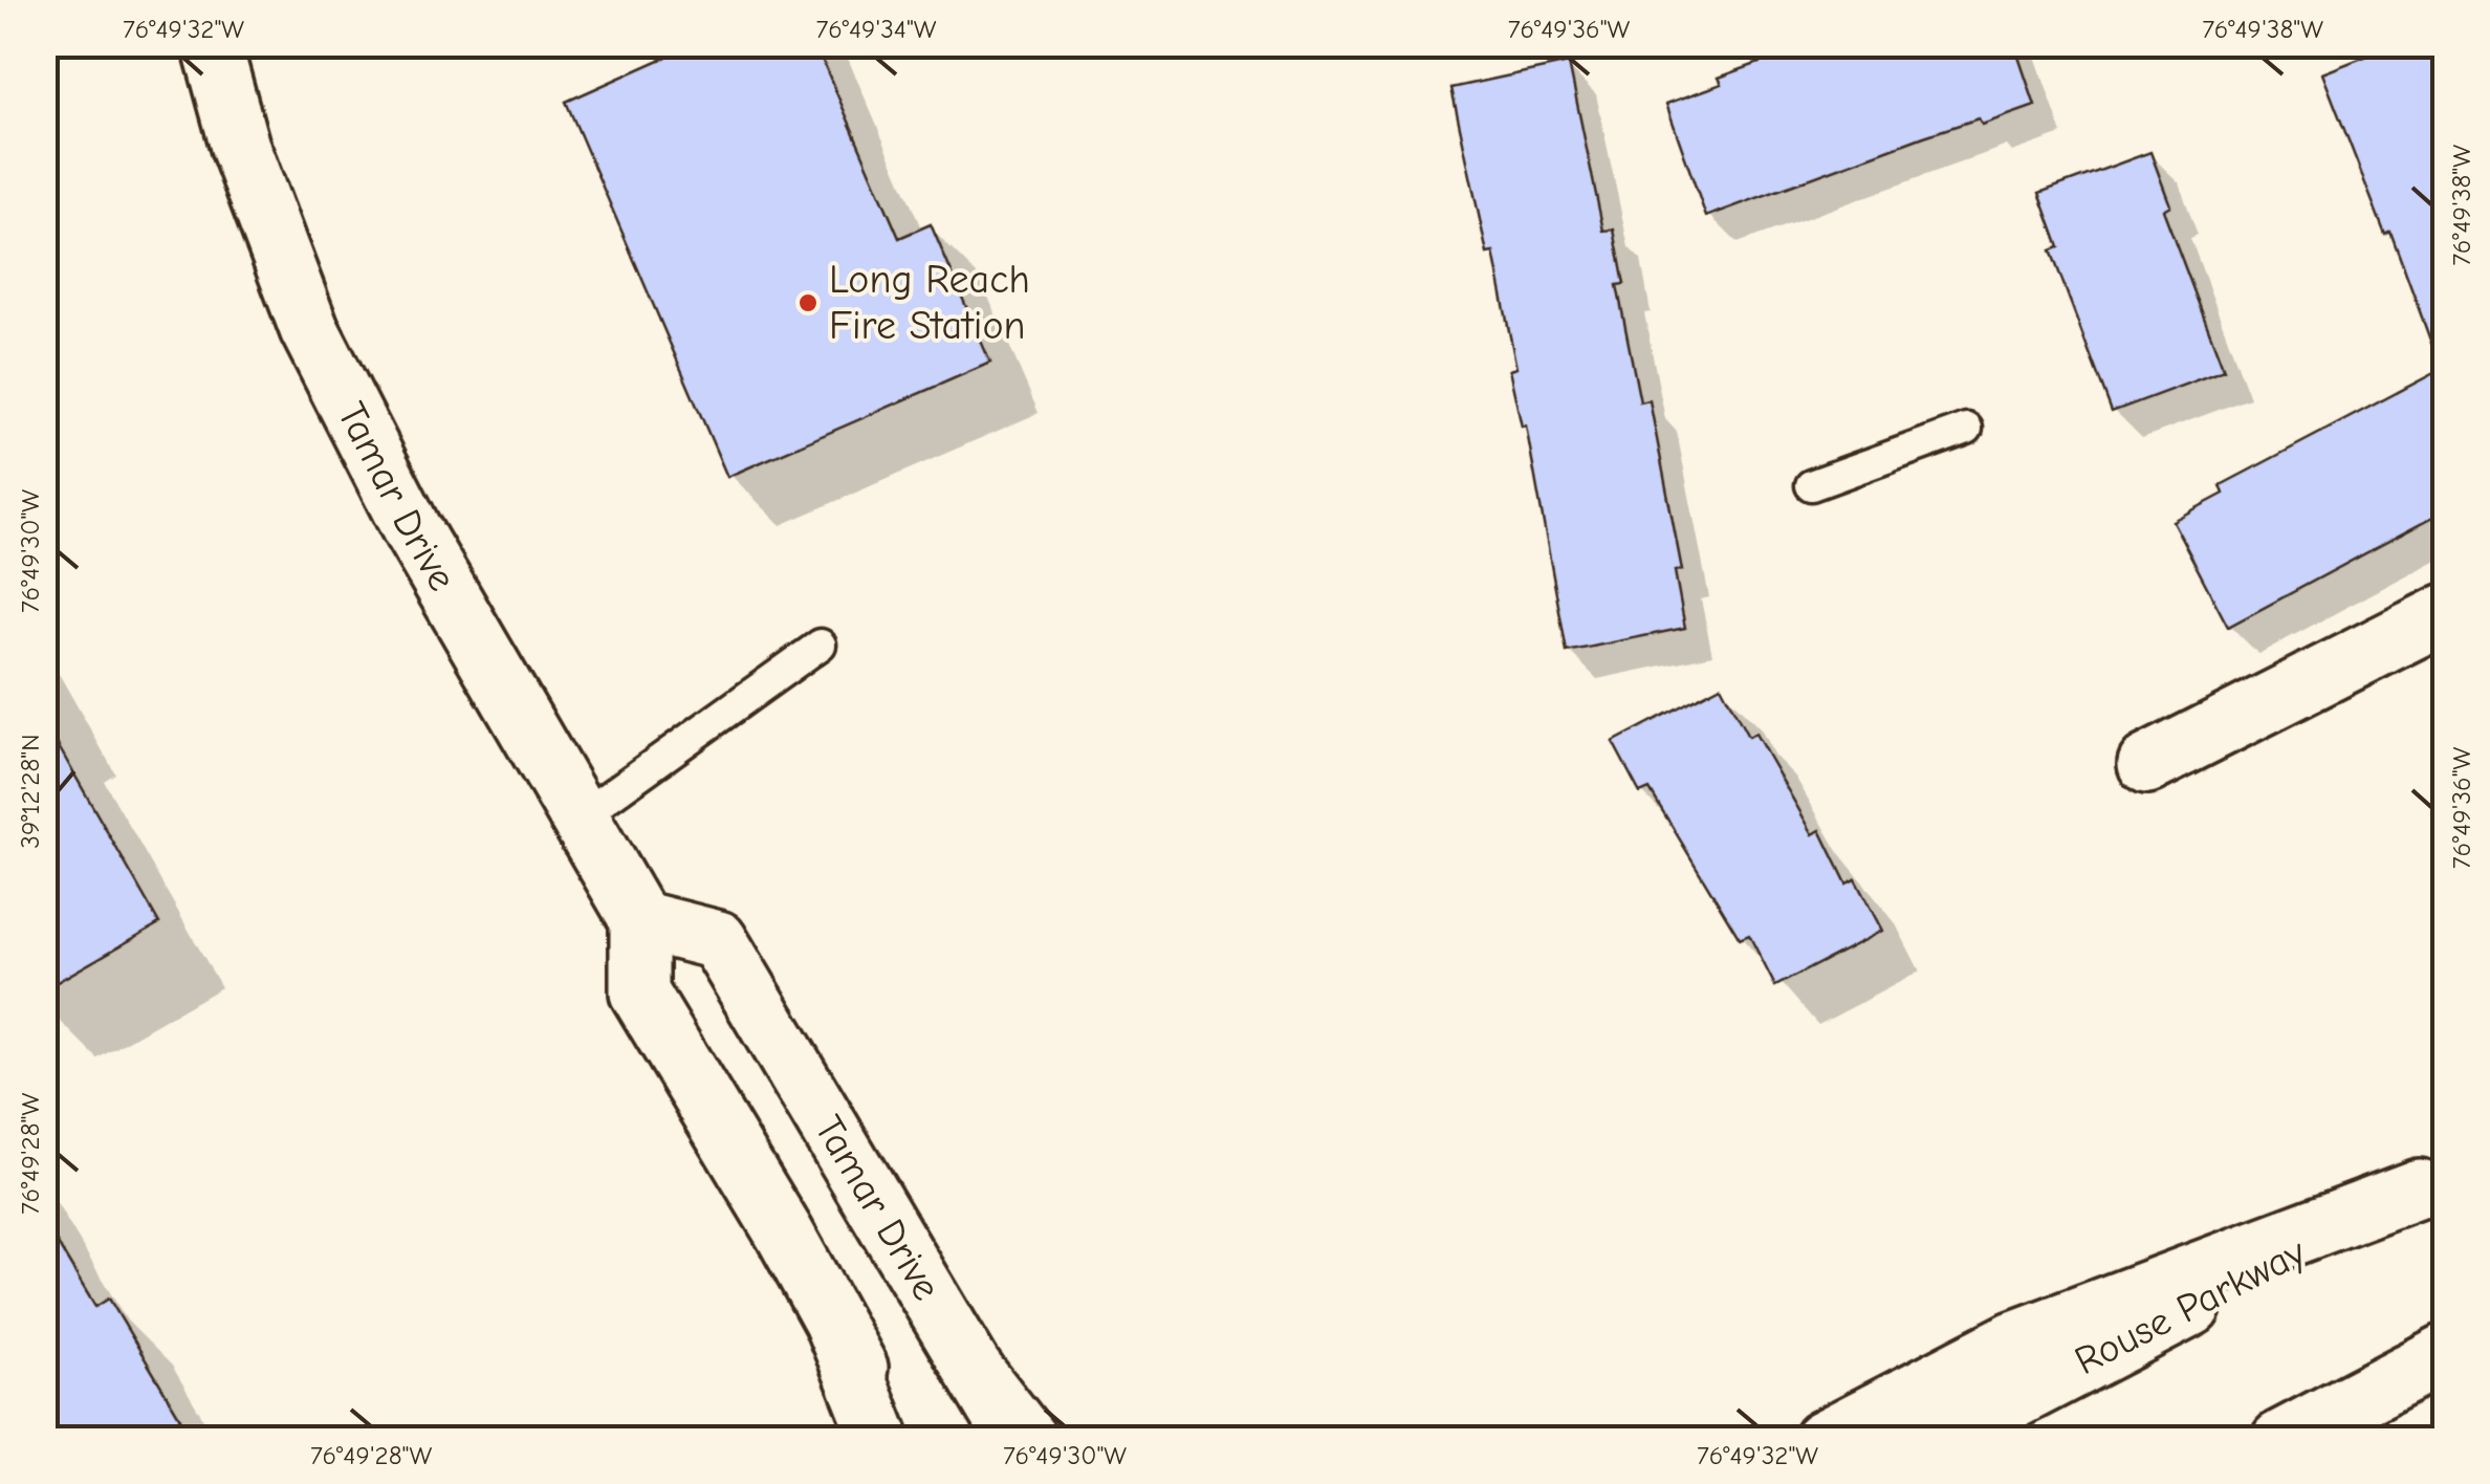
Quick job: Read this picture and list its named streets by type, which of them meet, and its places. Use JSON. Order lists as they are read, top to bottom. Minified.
{"streets":{"street":["Tamar Drive","Rouse Parkway"]},"places":["Long Reach Fire Station"],"coordinates":["76°49'32\"W","76°49'34\"W","76°49'36\"W","76°49'38\"W","76°49'30\"W","39°12'28\"N","76°49'28\"W"]}
